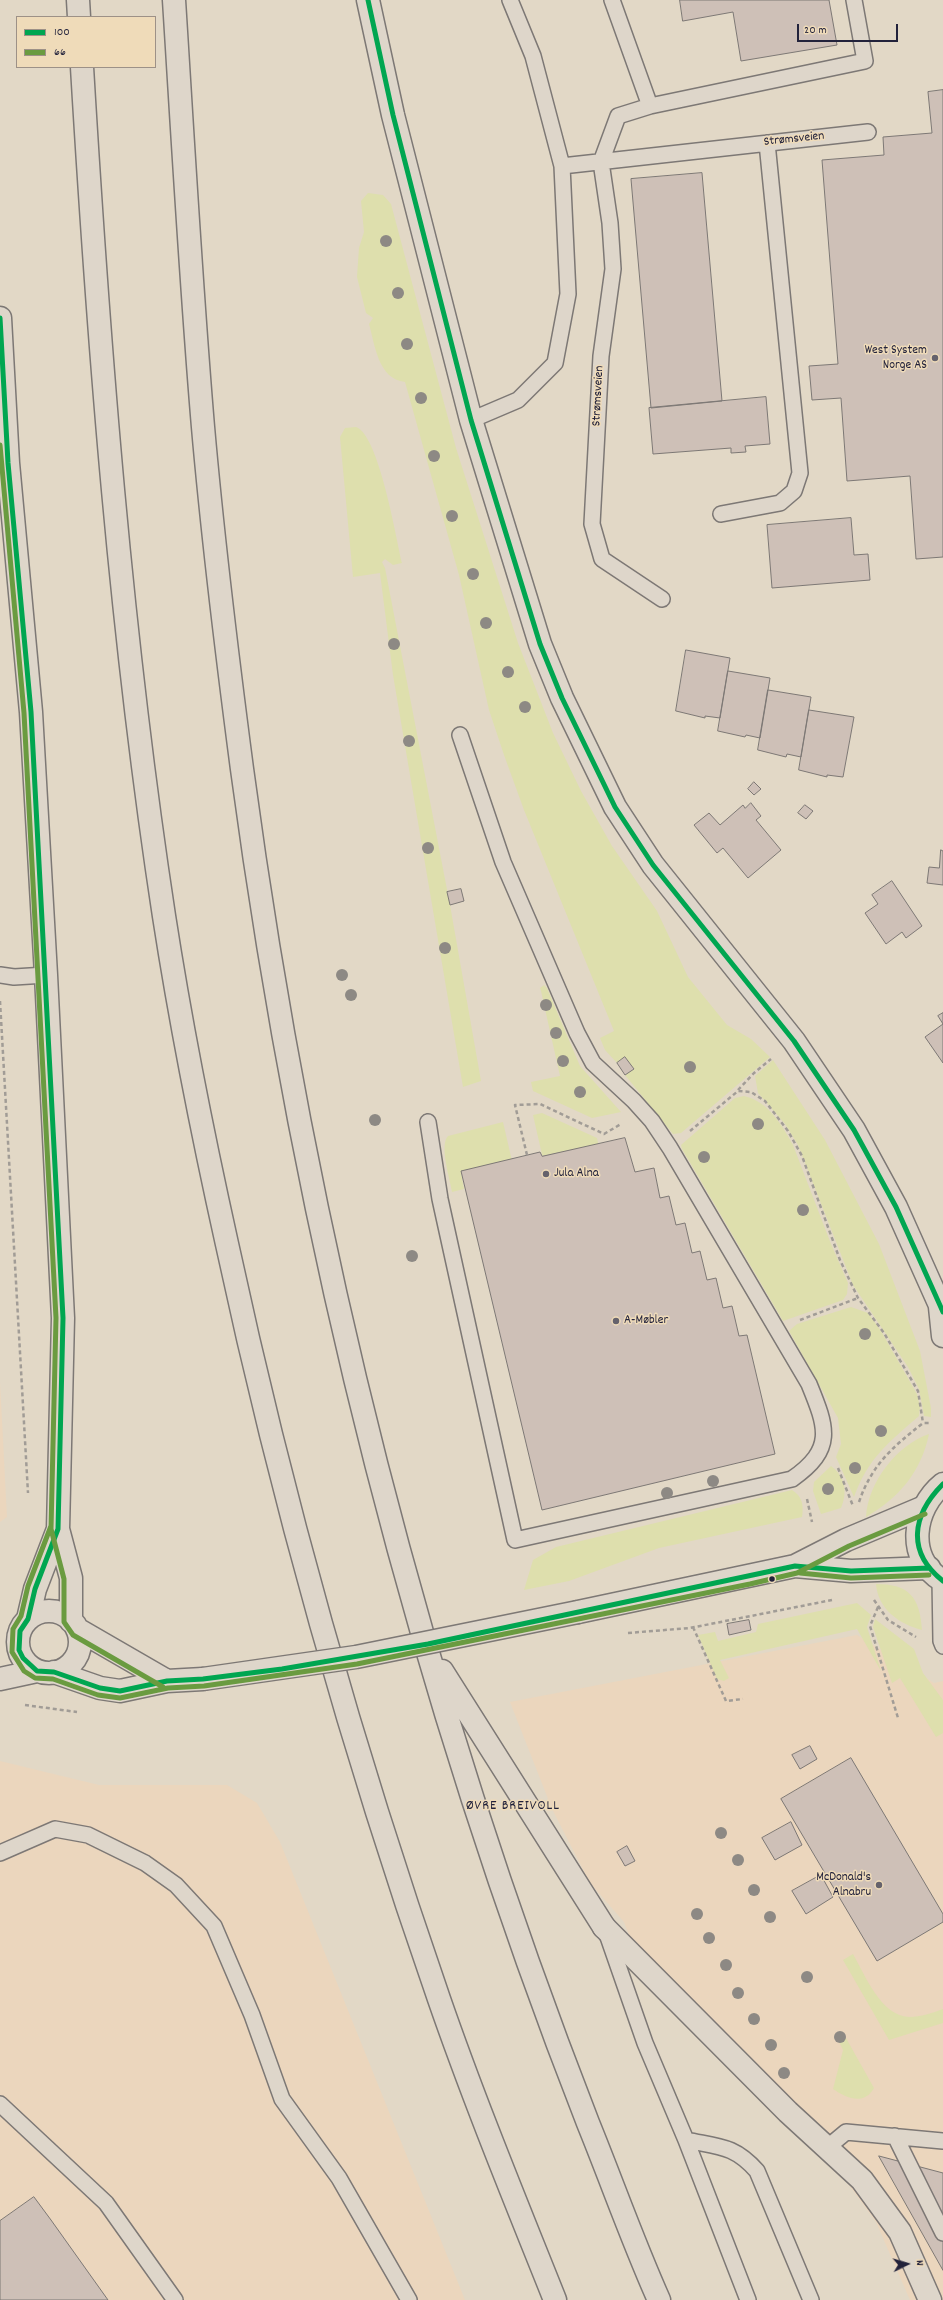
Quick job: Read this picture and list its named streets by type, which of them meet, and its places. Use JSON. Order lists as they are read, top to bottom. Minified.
{"streets":{"lane":["Strømsveien"]},"districts":["ØVRE BREIVOLL"],"places":["West System Norge AS","Jula Alna","A-Møbler","McDonald's Alnabru"],"lines":["transit line 100","transit line 66"],"legend":["100","66"],"scale_bar":"20 m","north":"right"}
